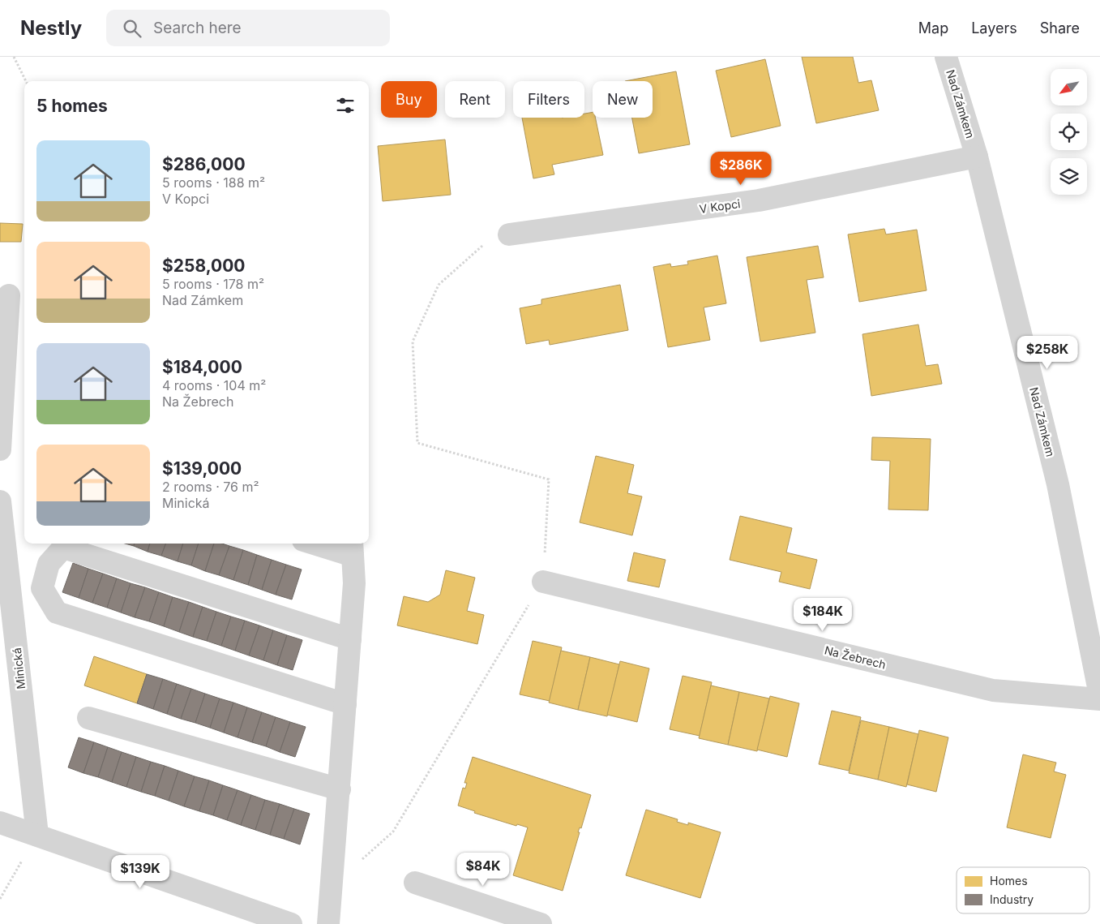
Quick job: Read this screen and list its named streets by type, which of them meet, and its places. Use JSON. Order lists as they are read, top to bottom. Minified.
{"streets":{"street":["Nad Zámkem","V Kopci","Na Žebrech","Minická"]},"crossings":[["Nad Zámkem","V Kopci"]],"legend":["Homes","Industry"],"north":"bottom left","page":{"header":"Nestly","search":"Search here","nav":["Map","Layers","Share"],"chip":["Buy","Rent","Filters","New"],"heading":"5 homes","list":[{"name":"$286,000","note":"5 rooms · 188 m² · V Kopci"},{"name":"$258,000","note":"5 rooms · 178 m² · Nad Zámkem"},{"name":"$184,000","note":"4 rooms · 104 m² · Na Žebrech"},{"name":"$139,000","note":"2 rooms · 76 m² · Minická"}],"price":["$286K","$258K","$184K","$84K","$139K"]}}
